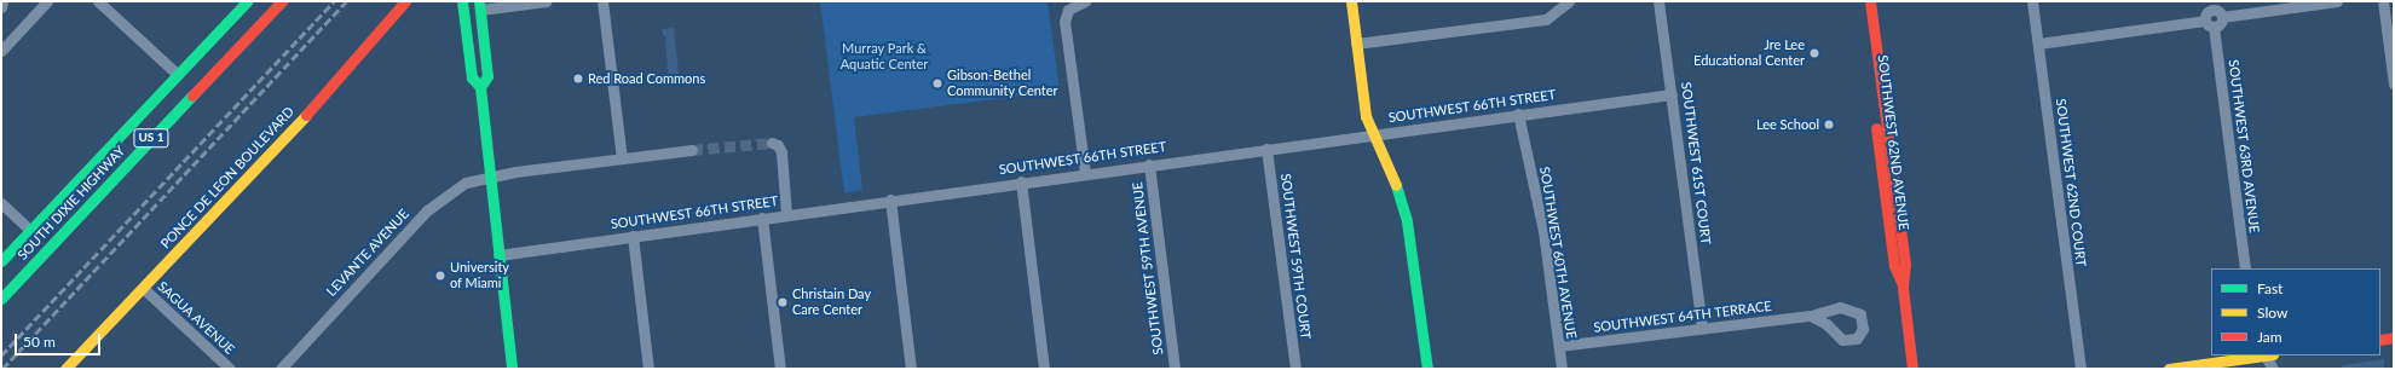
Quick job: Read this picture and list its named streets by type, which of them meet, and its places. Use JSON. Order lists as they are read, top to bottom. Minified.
{"streets":{"main road":["US 1","SOUTHWEST 62ND AVENUE","PONCE DE LEON BOULEVARD","SOUTH DIXIE HIGHWAY"],"street":["SOUTHWEST 66TH STREET","SOUTHWEST 63RD AVENUE","SOUTHWEST 61ST COURT","SOUTHWEST 62ND COURT","LEVANTE AVENUE","SOUTHWEST 60TH AVENUE","SOUTHWEST 59TH COURT","SOUTHWEST 59TH AVENUE","SOUTHWEST 64TH TERRACE","SAGUA AVENUE"]},"crossings":[["SOUTHWEST 66TH STREET","SOUTHWEST 61ST COURT"],["SOUTHWEST 66TH STREET","SOUTHWEST 60TH AVENUE"],["SOUTHWEST 66TH STREET","SOUTHWEST 59TH COURT"],["SOUTHWEST 66TH STREET","SOUTHWEST 59TH AVENUE"],["SOUTHWEST 61ST COURT","SOUTHWEST 64TH TERRACE"],["PONCE DE LEON BOULEVARD","SAGUA AVENUE"],["SOUTHWEST 60TH AVENUE","SOUTHWEST 64TH TERRACE"]],"parks":["Murray Park & Aquatic Center"],"places":["Jre Lee Educational Center","Red Road Commons","Gibson-Bethel Community Center","Lee School","University of Miami","Christain Day Care Center"],"legend":["Fast","Slow","Jam"],"scale_bar":"50 m"}
